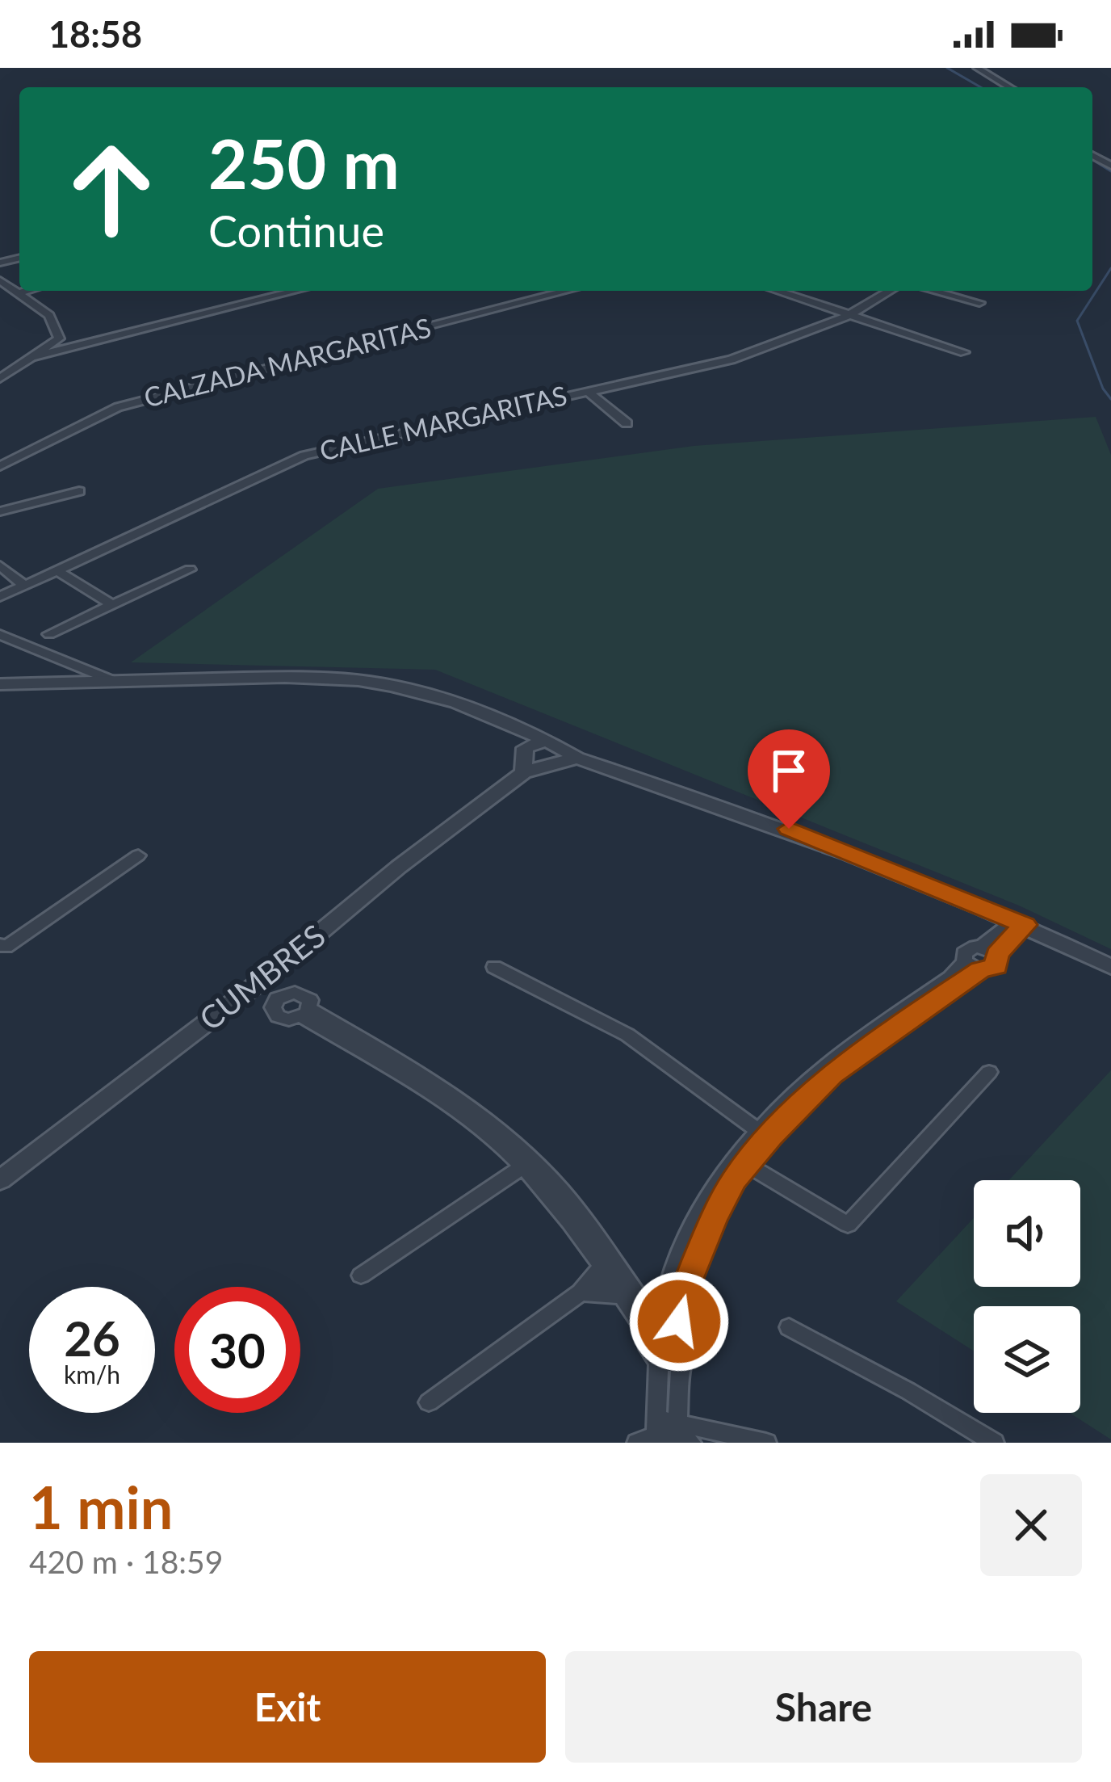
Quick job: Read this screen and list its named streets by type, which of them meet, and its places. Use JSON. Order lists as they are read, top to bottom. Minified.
{"streets":{"street":["CALZADA MARGARITAS","CALLE MARGARITAS","CUMBRES"]},"page":{"status":"18:58","turn":["250 m","Continue"],"speed":"26 km/h","limit":"30","heading":["1 min","420 m · 18:59"],"buttons":["Exit","Share"]}}
